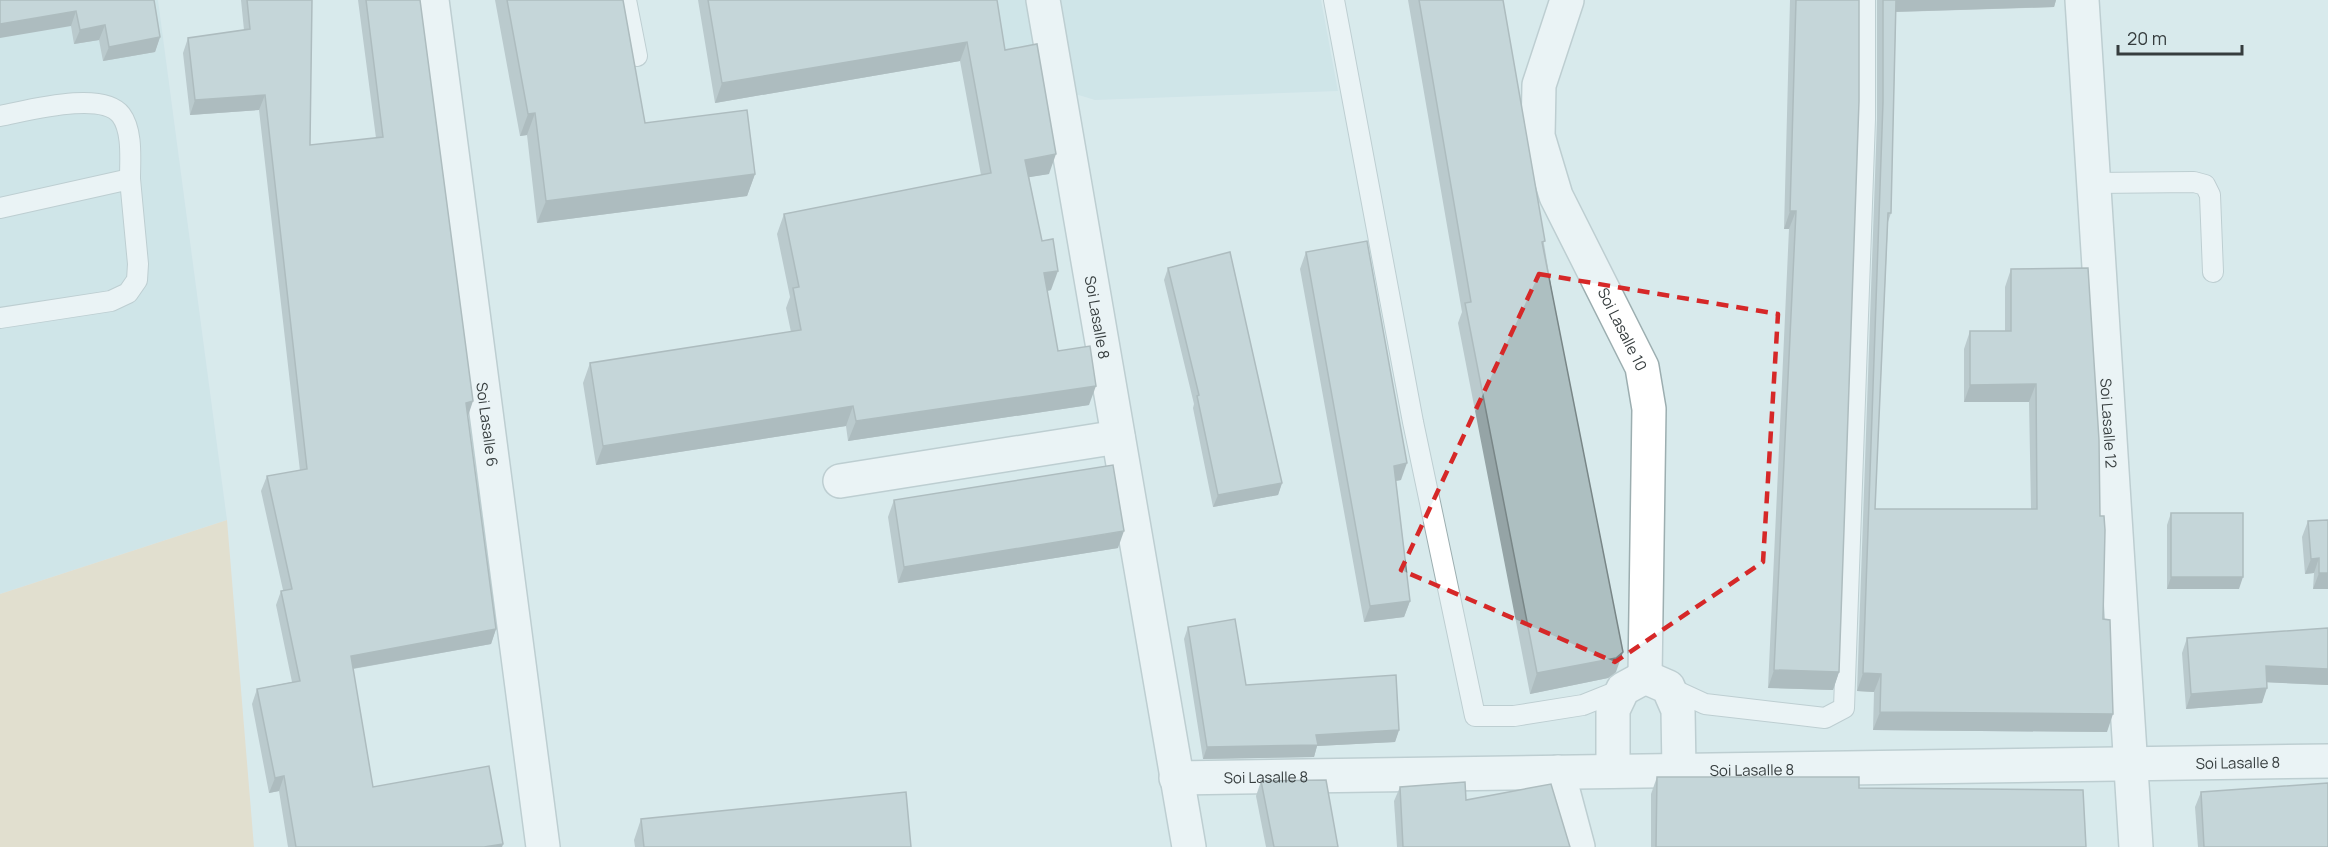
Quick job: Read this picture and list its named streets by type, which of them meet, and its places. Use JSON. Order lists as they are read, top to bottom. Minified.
{"streets":{"street":["Soi Lasalle 8","Soi Lasalle 10","Soi Lasalle 12","Soi Lasalle 6"]},"crossings":[["Soi Lasalle 8","Soi Lasalle 10"],["Soi Lasalle 8","Soi Lasalle 12"]],"scale_bar":"20 m"}
